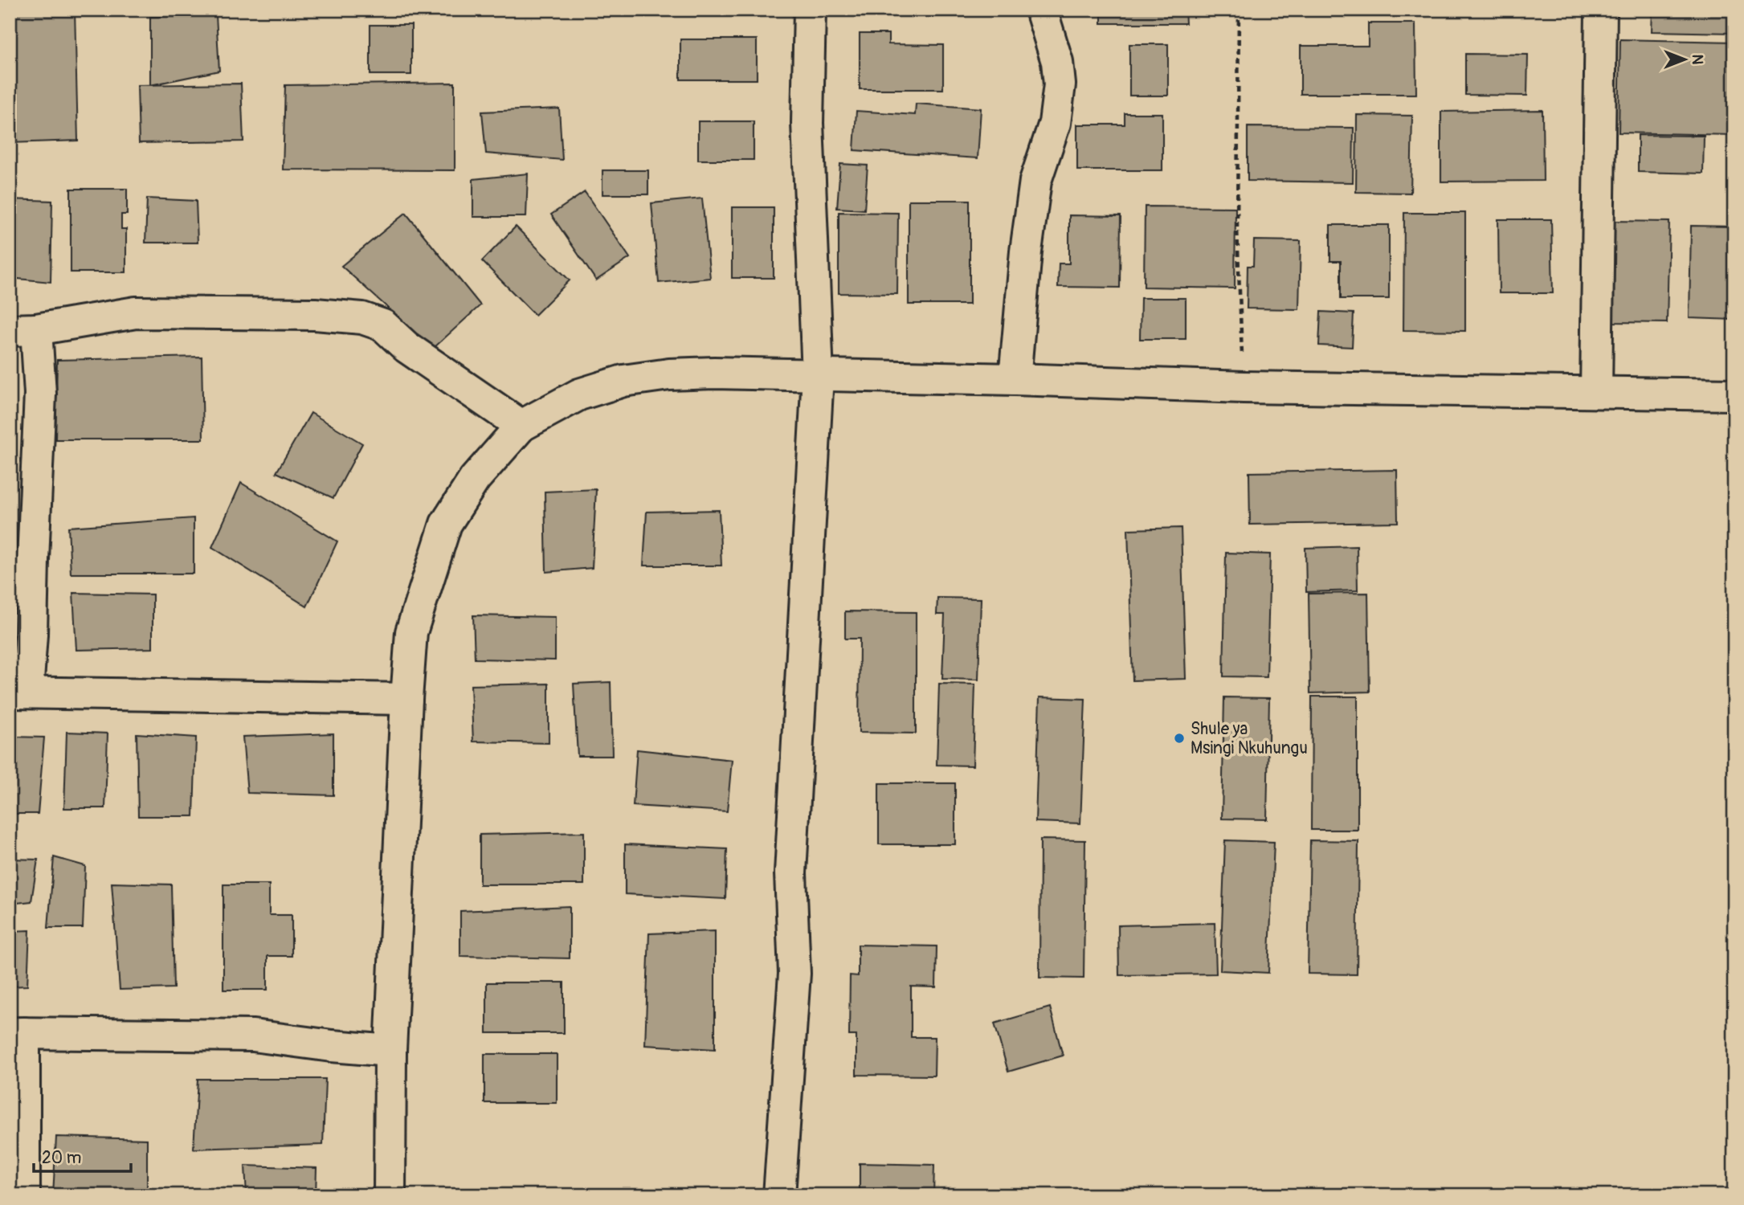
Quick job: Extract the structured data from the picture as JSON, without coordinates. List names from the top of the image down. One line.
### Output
{"places":["Shule ya Msingi Nkuhungu"],"scale_bar":"20 m","north":"right"}
